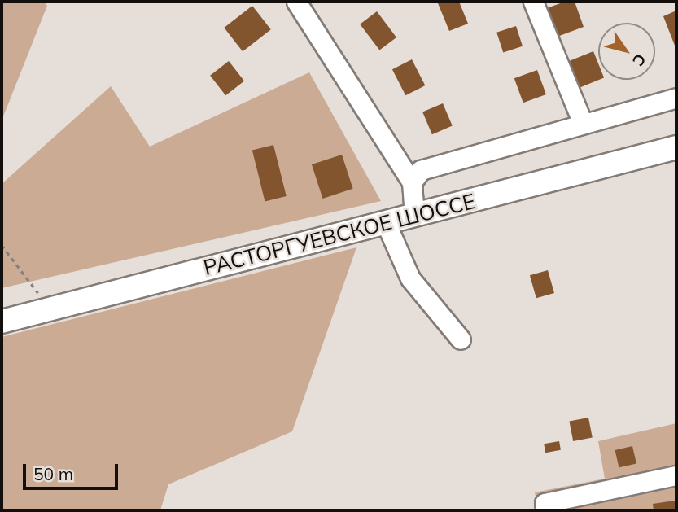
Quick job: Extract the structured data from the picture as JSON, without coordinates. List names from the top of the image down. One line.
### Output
{"streets":{"main road":["РАСТОРГУЕВСКОЕ ШОССЕ"]},"scale_bar":"50 m","north":"bottom right"}
